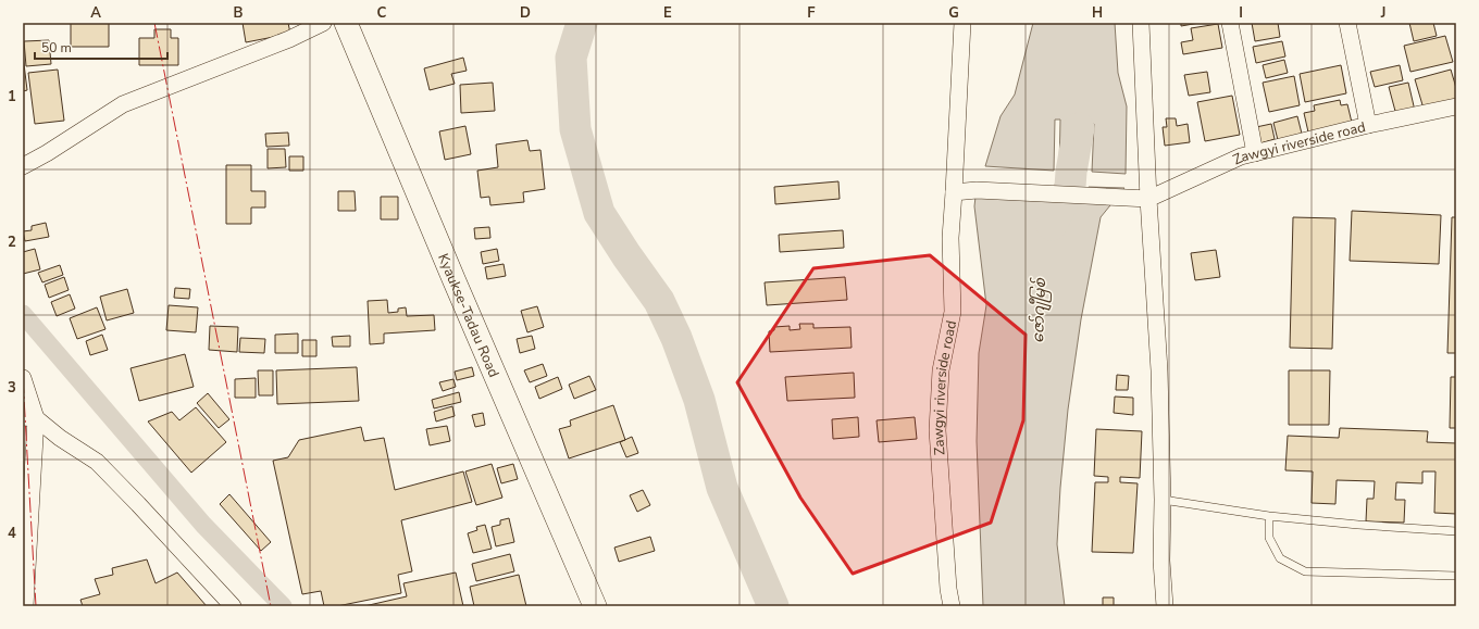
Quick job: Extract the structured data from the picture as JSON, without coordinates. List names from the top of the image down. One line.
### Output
{"streets":{"main road":["Kyaukse-Tadau Road"],"street":["Zawgyi riverside road"]},"water":["ဇော်ဂျီမြစ်"],"scale_bar":"50 m","grid":{"columns":["A","B","C","D","E","F","G","H","I","J"],"rows":["1","2","3","4"]}}
